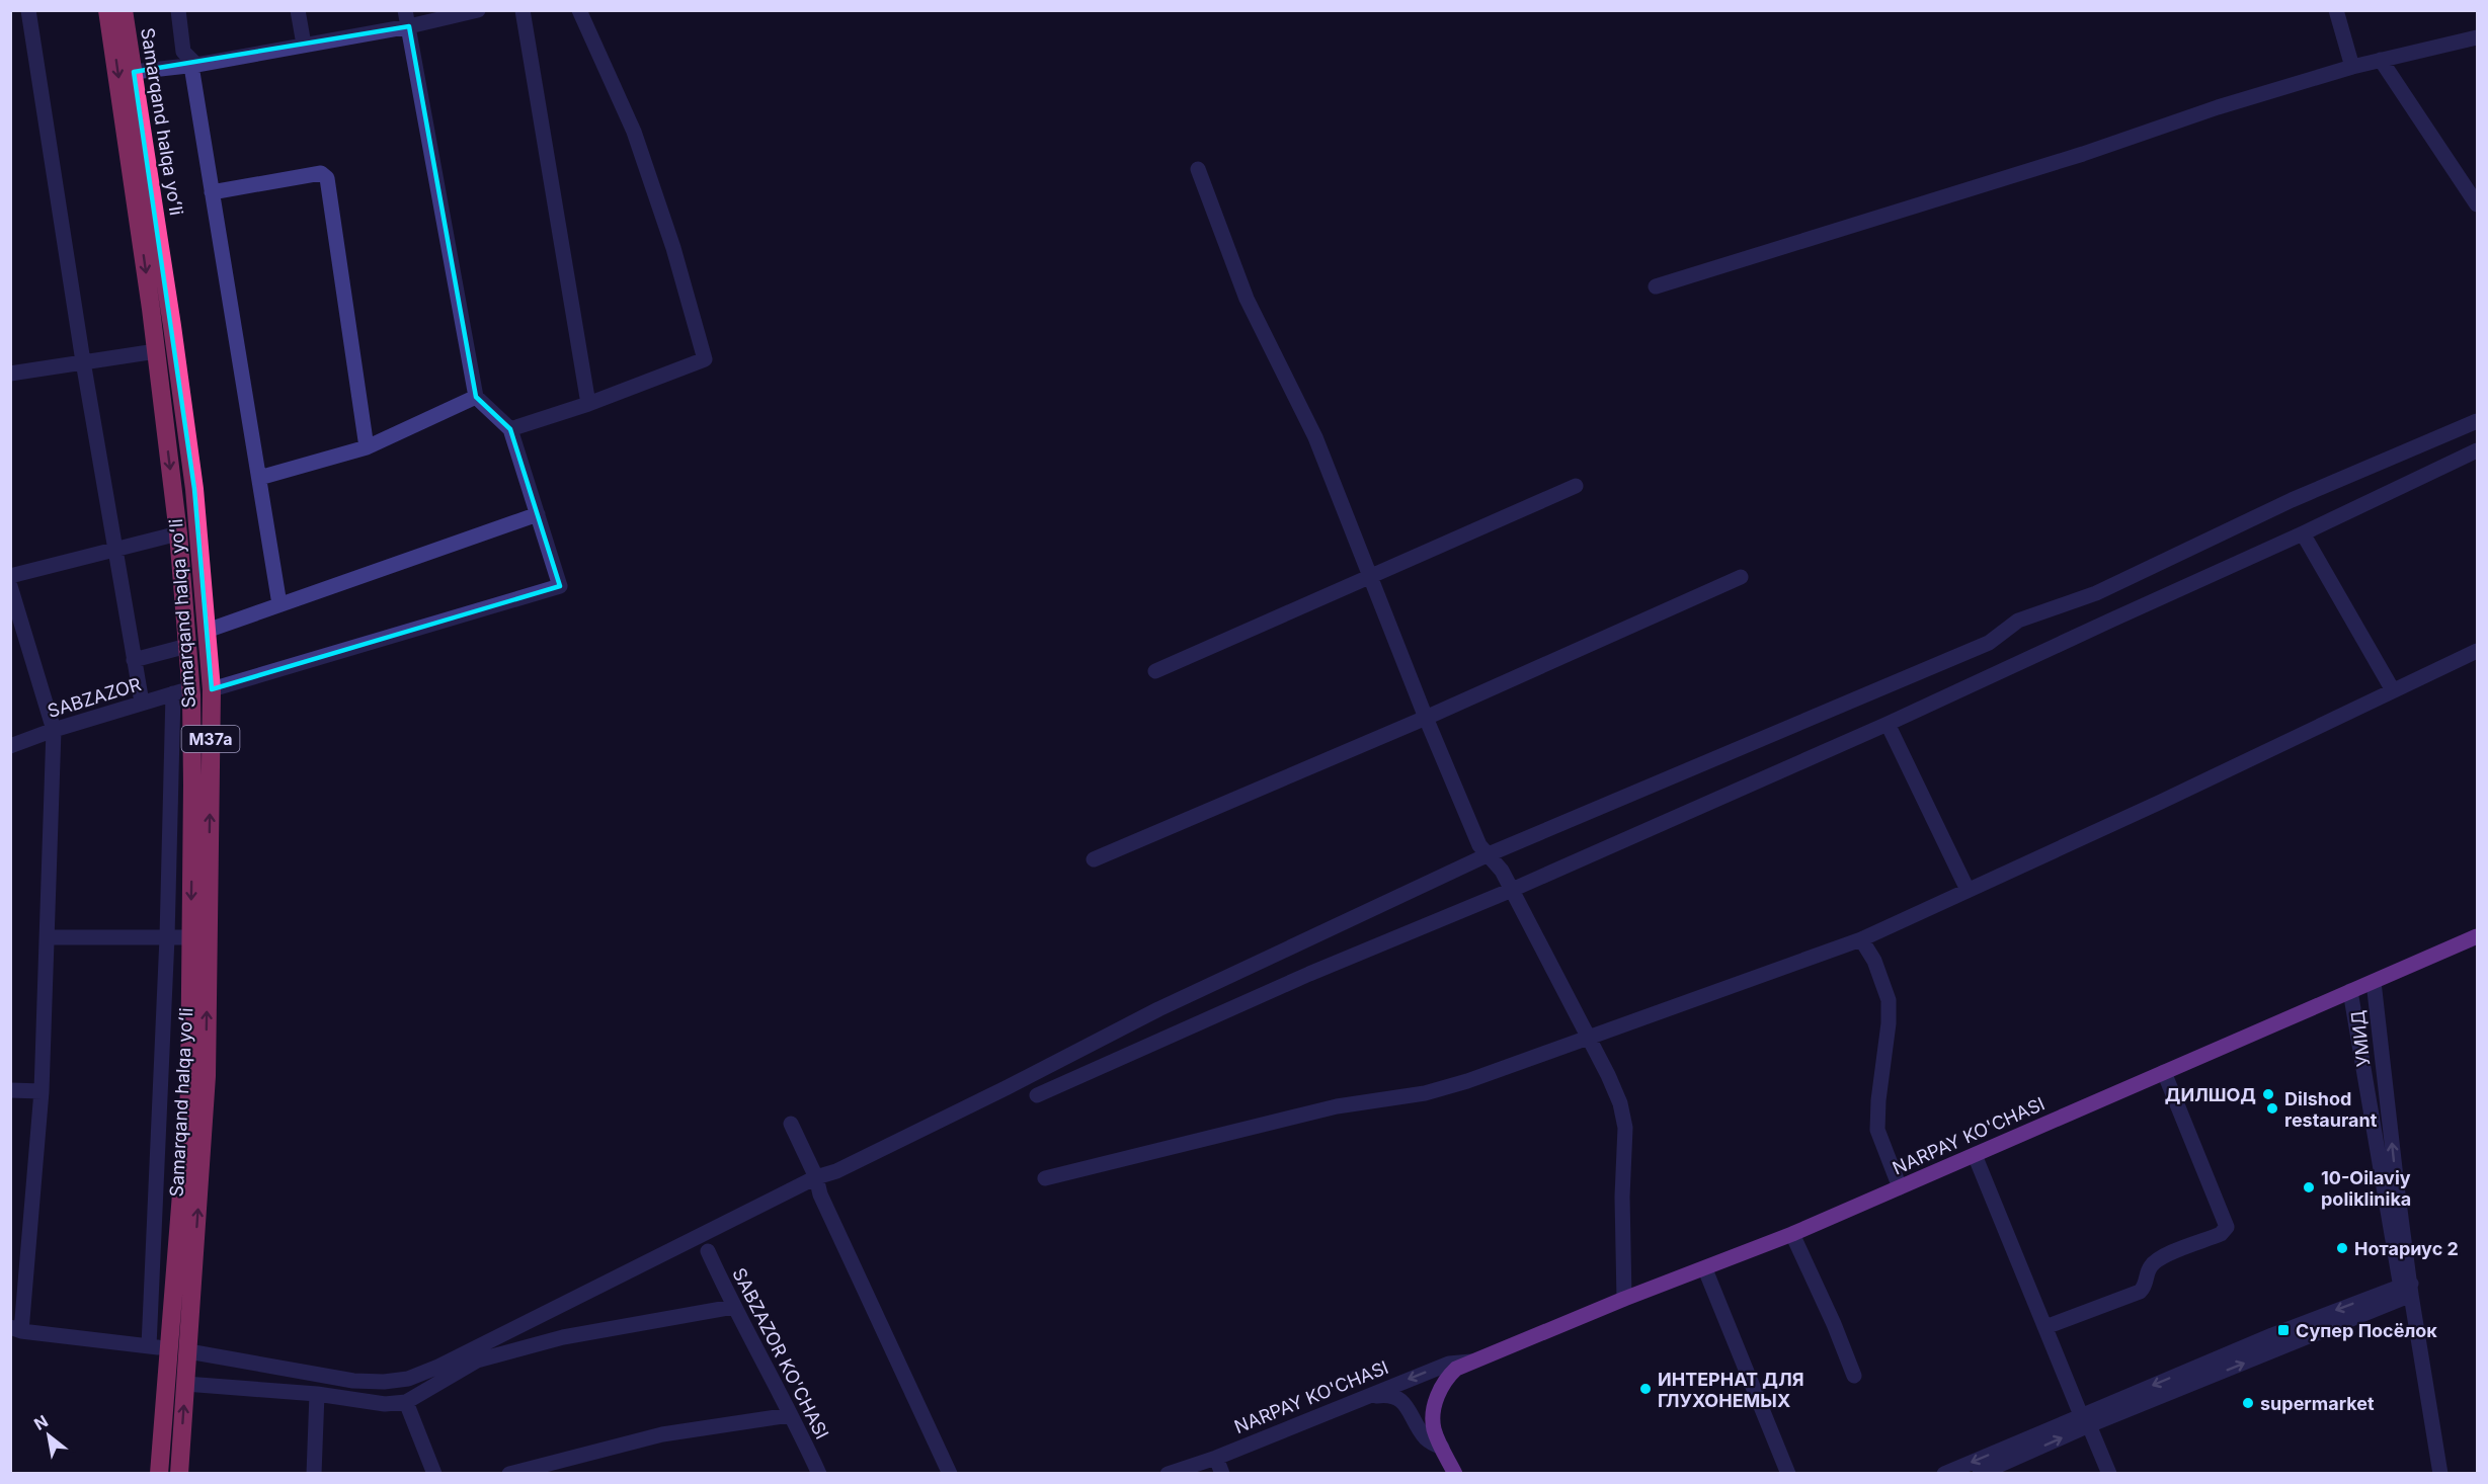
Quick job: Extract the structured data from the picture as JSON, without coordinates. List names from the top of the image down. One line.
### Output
{"streets":{"highway":["Samarqand halqa yoʻli","M37a"],"main road":["NARPAY KO'CHASI"],"street":["SABZAZOR","УМИД","SABZAZOR KO'CHASI"]},"crossings":[["Samarqand halqa yoʻli","SABZAZOR"],["УМИД","NARPAY KO'CHASI"]],"places":{"other":["ДИЛШОД","Dilshod restaurant","10-Oilaviy poliklinika","Нотариус 2","ИНТЕРНАТ ДЛЯ ГЛУХОНЕМЫХ","supermarket"],"transit":["Супер Посёлок"]},"north":"top left"}
